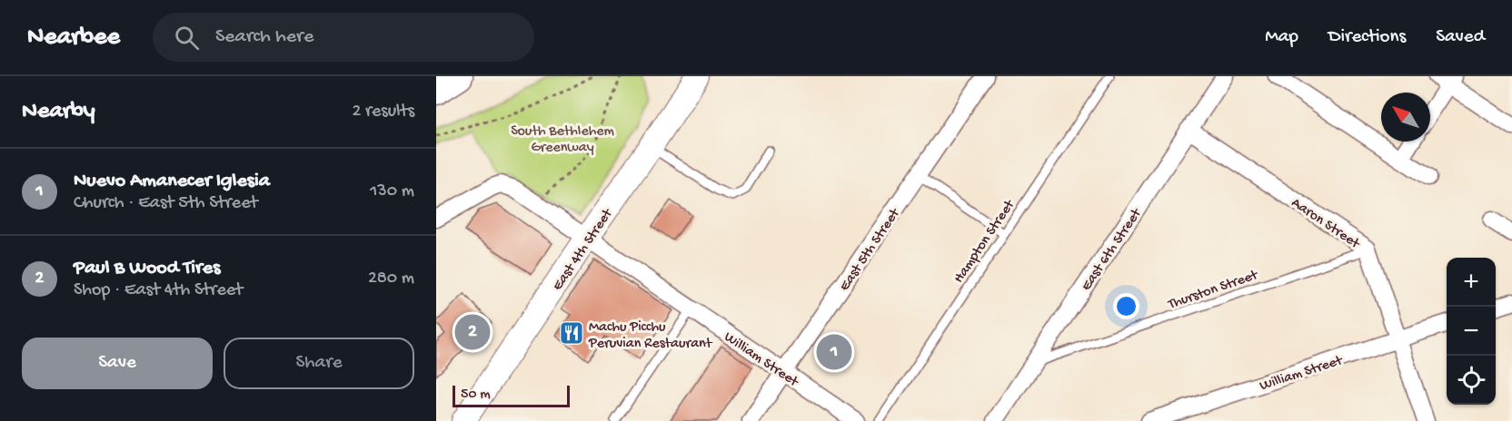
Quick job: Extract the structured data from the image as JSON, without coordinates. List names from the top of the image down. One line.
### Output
{"streets":{"main road":["East 4th Street"],"street":["Aaron Street","East 5th Street","East 6th Street","William Street"],"lane":["Hampton Street","Thurston Street"]},"crossings":[["Aaron Street","East 6th Street"],["Aaron Street","Thurston Street"],["Aaron Street","William Street"],["East 4th Street","William Street"],["East 5th Street","William Street"],["East 6th Street","Thurston Street"]],"parks":["South Bethlehem Greenway"],"places":{"restaurant":["Machu Picchu Peruvian Restaurant"]},"scale_bar":"50 m","north":"top left","page":{"header":"Nearbee","search":"Search here","nav":["Map","Directions","Saved"],"heading":["Nearby","2 results"],"list":[{"mark":"1","name":"Nuevo Amanecer Iglesia","note":"Church · East 5th Street","value":"130 m"},{"mark":"2","name":"Paul B Wood Tires","note":"Shop · East 4th Street","value":"280 m"}],"map_buttons":["+","−"],"pins":["2","1"],"buttons":["Save","Share"],"scale":"50 m"}}
